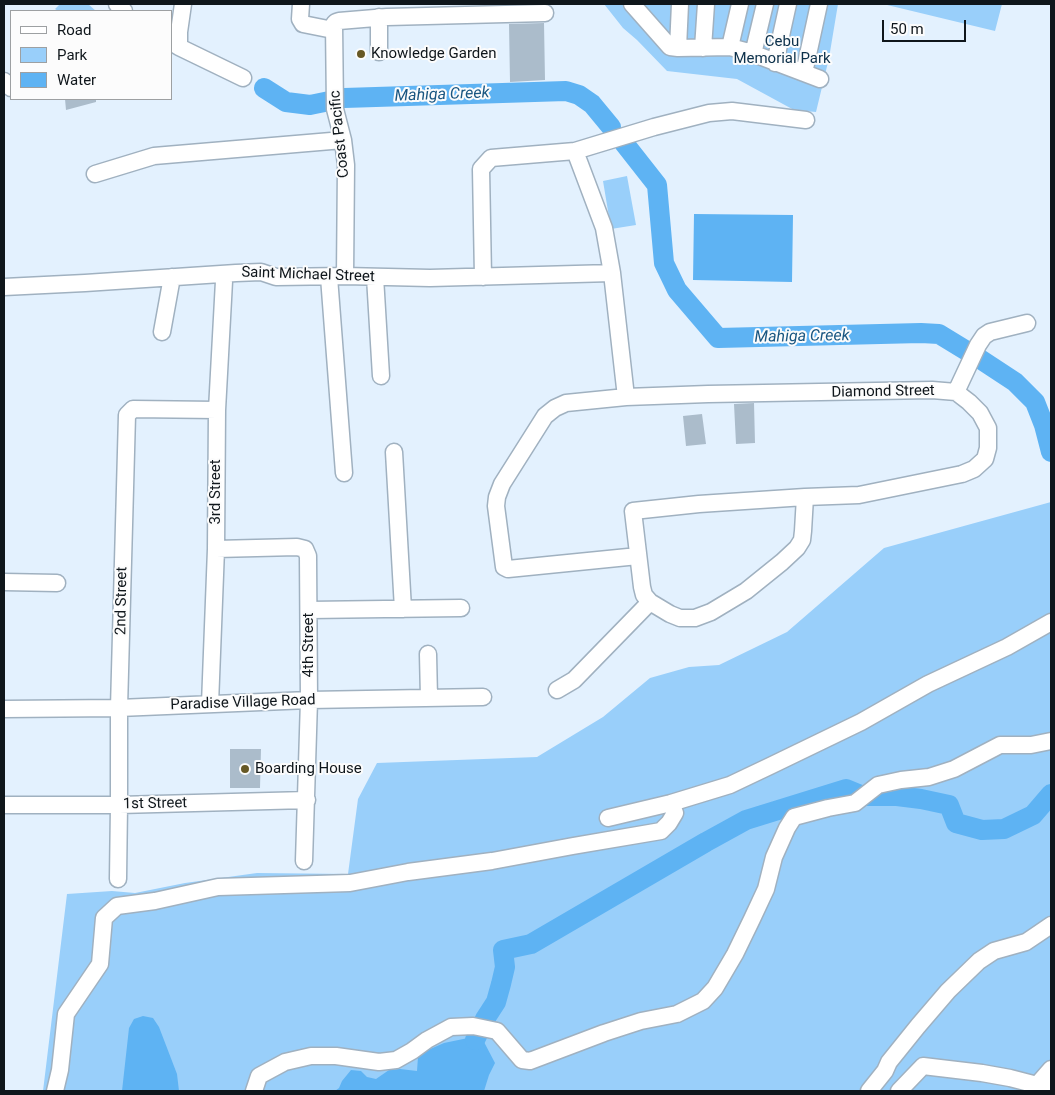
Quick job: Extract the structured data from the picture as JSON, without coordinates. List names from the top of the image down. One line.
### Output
{"streets":{"street":["Coast Pacific","Saint Michael Street","Diamond Street","3rd Street","2nd Street","4th Street","Paradise Village Road","1st Street"]},"crossings":[["Coast Pacific","Saint Michael Street"],["3rd Street","2nd Street"],["3rd Street","4th Street"],["3rd Street","Paradise Village Road"],["2nd Street","Paradise Village Road"],["2nd Street","1st Street"],["4th Street","Paradise Village Road"],["4th Street","1st Street"]],"water":["Mahiga Creek"],"parks":["Cebu Memorial Park"],"places":["Knowledge Garden","Boarding House"],"legend":["Road","Park","Water"],"scale_bar":"50 m"}
